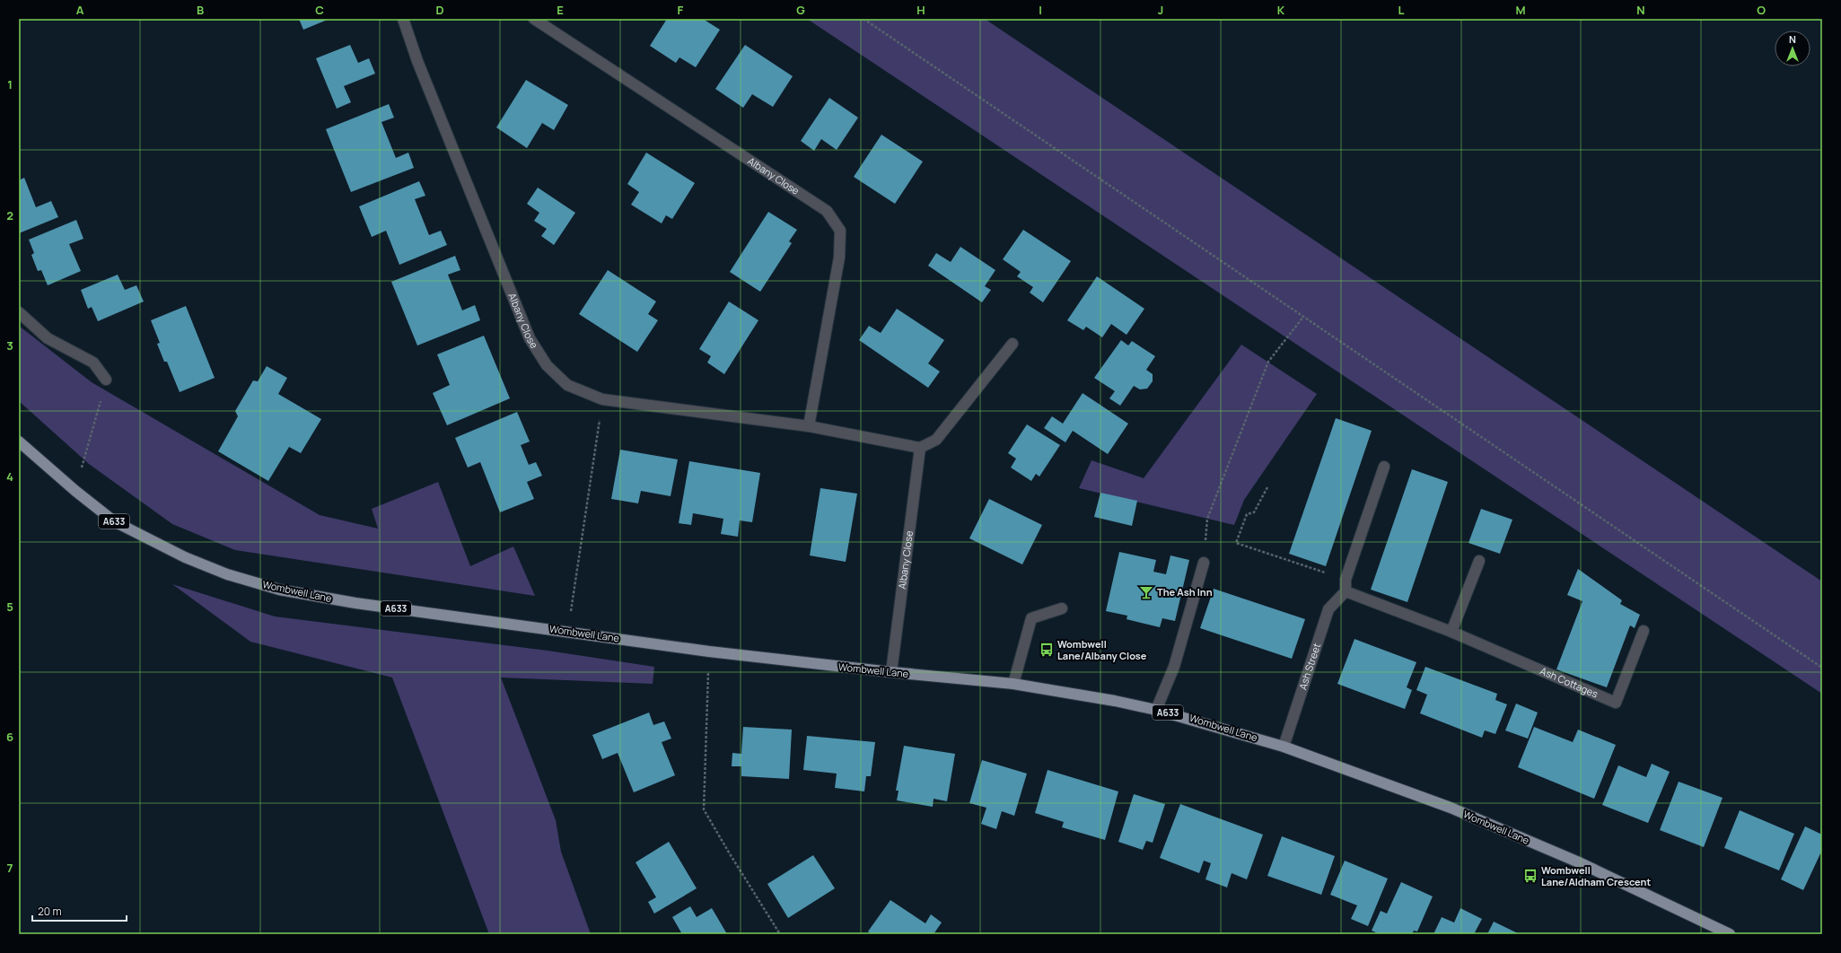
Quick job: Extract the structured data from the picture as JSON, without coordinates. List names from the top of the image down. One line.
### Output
{"streets":{"main road":["A633","Wombwell Lane"],"street":["Albany Close","Ash Street","Ash Cottages"]},"crossings":[["Albany Close","Wombwell Lane"],["Wombwell Lane","Ash Street"]],"places":{"bar":["The Ash Inn"],"bus stop":["Wombwell Lane/Albany Close","Wombwell Lane/Aldham Crescent"]},"scale_bar":"20 m","north":"top","grid":{"columns":["A","B","C","D","E","F","G","H","I","J","K","L","M","N","O"],"rows":["1","2","3","4","5","6","7"]}}
